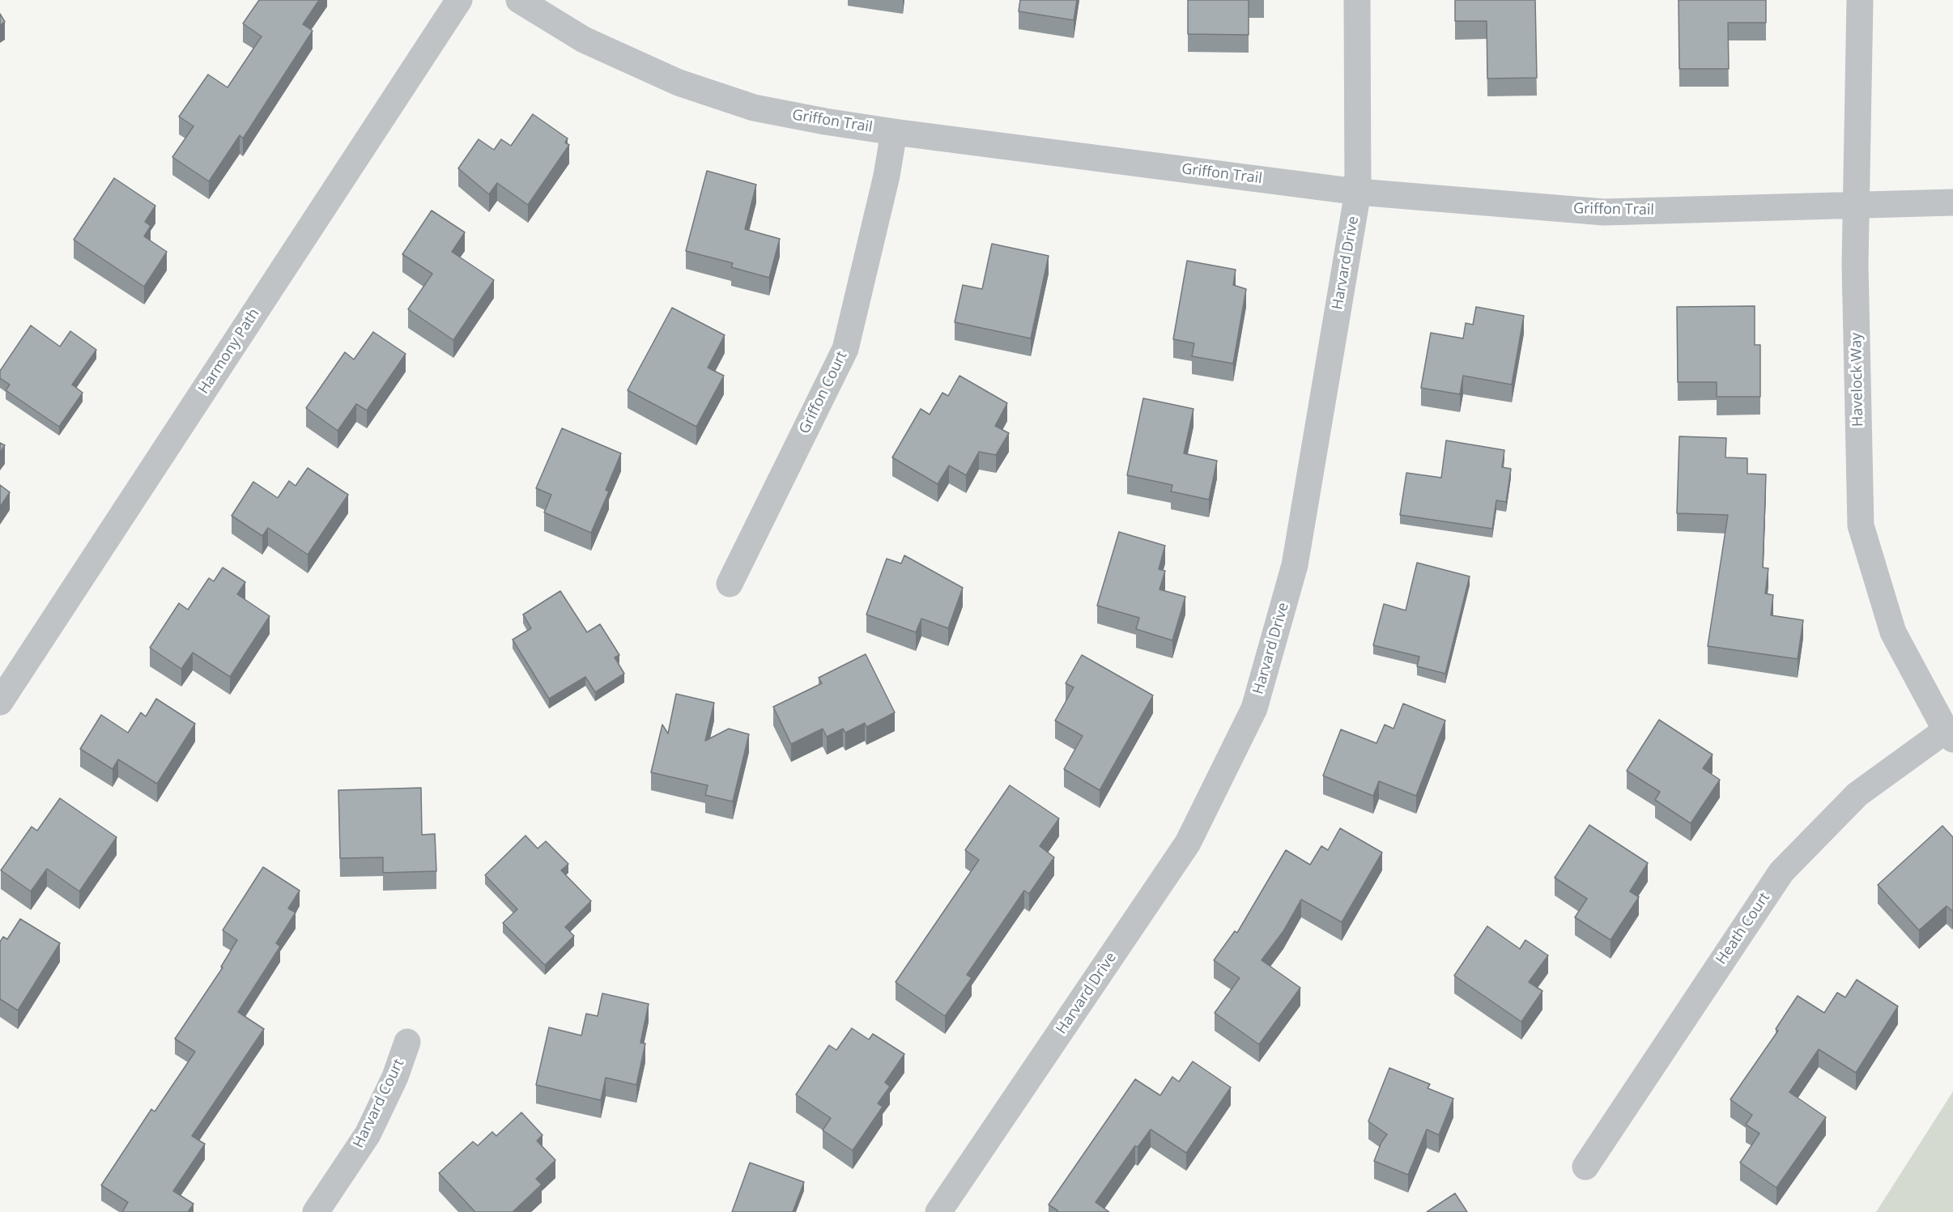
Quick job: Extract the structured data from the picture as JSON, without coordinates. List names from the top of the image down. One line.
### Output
{"streets":{"street":["Griffon Trail","Harvard Drive","Harmony Path","Havelock Way","Griffon Court","Heath Court","Harvard Court"]},"crossings":[["Griffon Trail","Harvard Drive"],["Griffon Trail","Havelock Way"],["Griffon Trail","Griffon Court"],["Havelock Way","Heath Court"]]}
